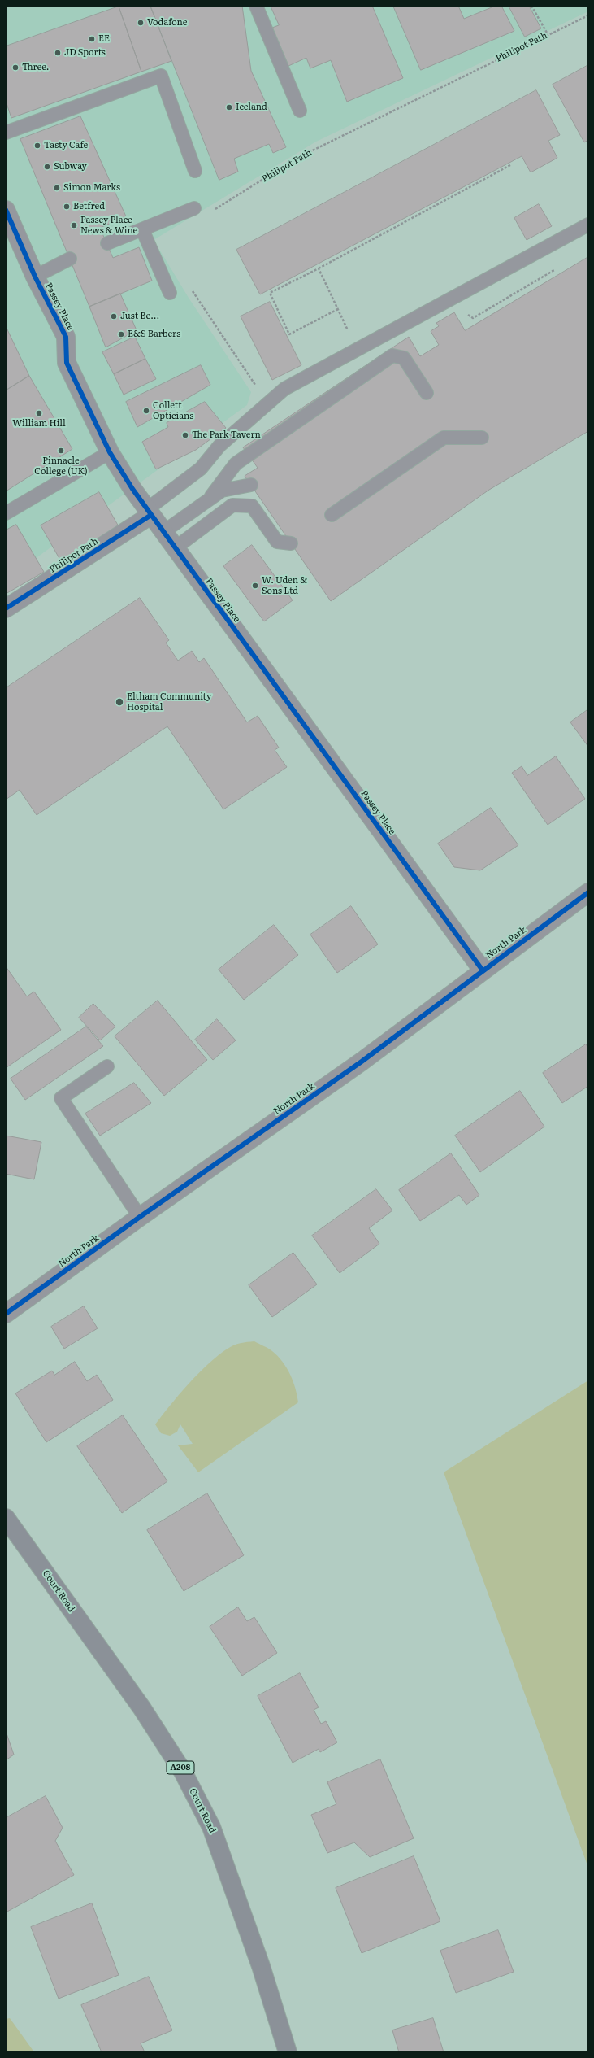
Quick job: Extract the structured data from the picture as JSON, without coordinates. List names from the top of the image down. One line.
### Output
{"streets":{"main road":["Court Road","A208"],"street":["Philipot Path","Passey Place","North Park"]},"crossings":[["Philipot Path","Passey Place"],["Passey Place","North Park"]],"places":["Vodafone","EE","JD Sports","Three.","Iceland","Tasty Cafe","Subway","Simon Marks","Betfred","Passey Place News & Wine","Just Be...","E&S Barbers","Collett Opticians","William Hill","The Park Tavern","Pinnacle College (UK)","W. Uden & Sons Ltd","Eltham Community Hospital"]}
